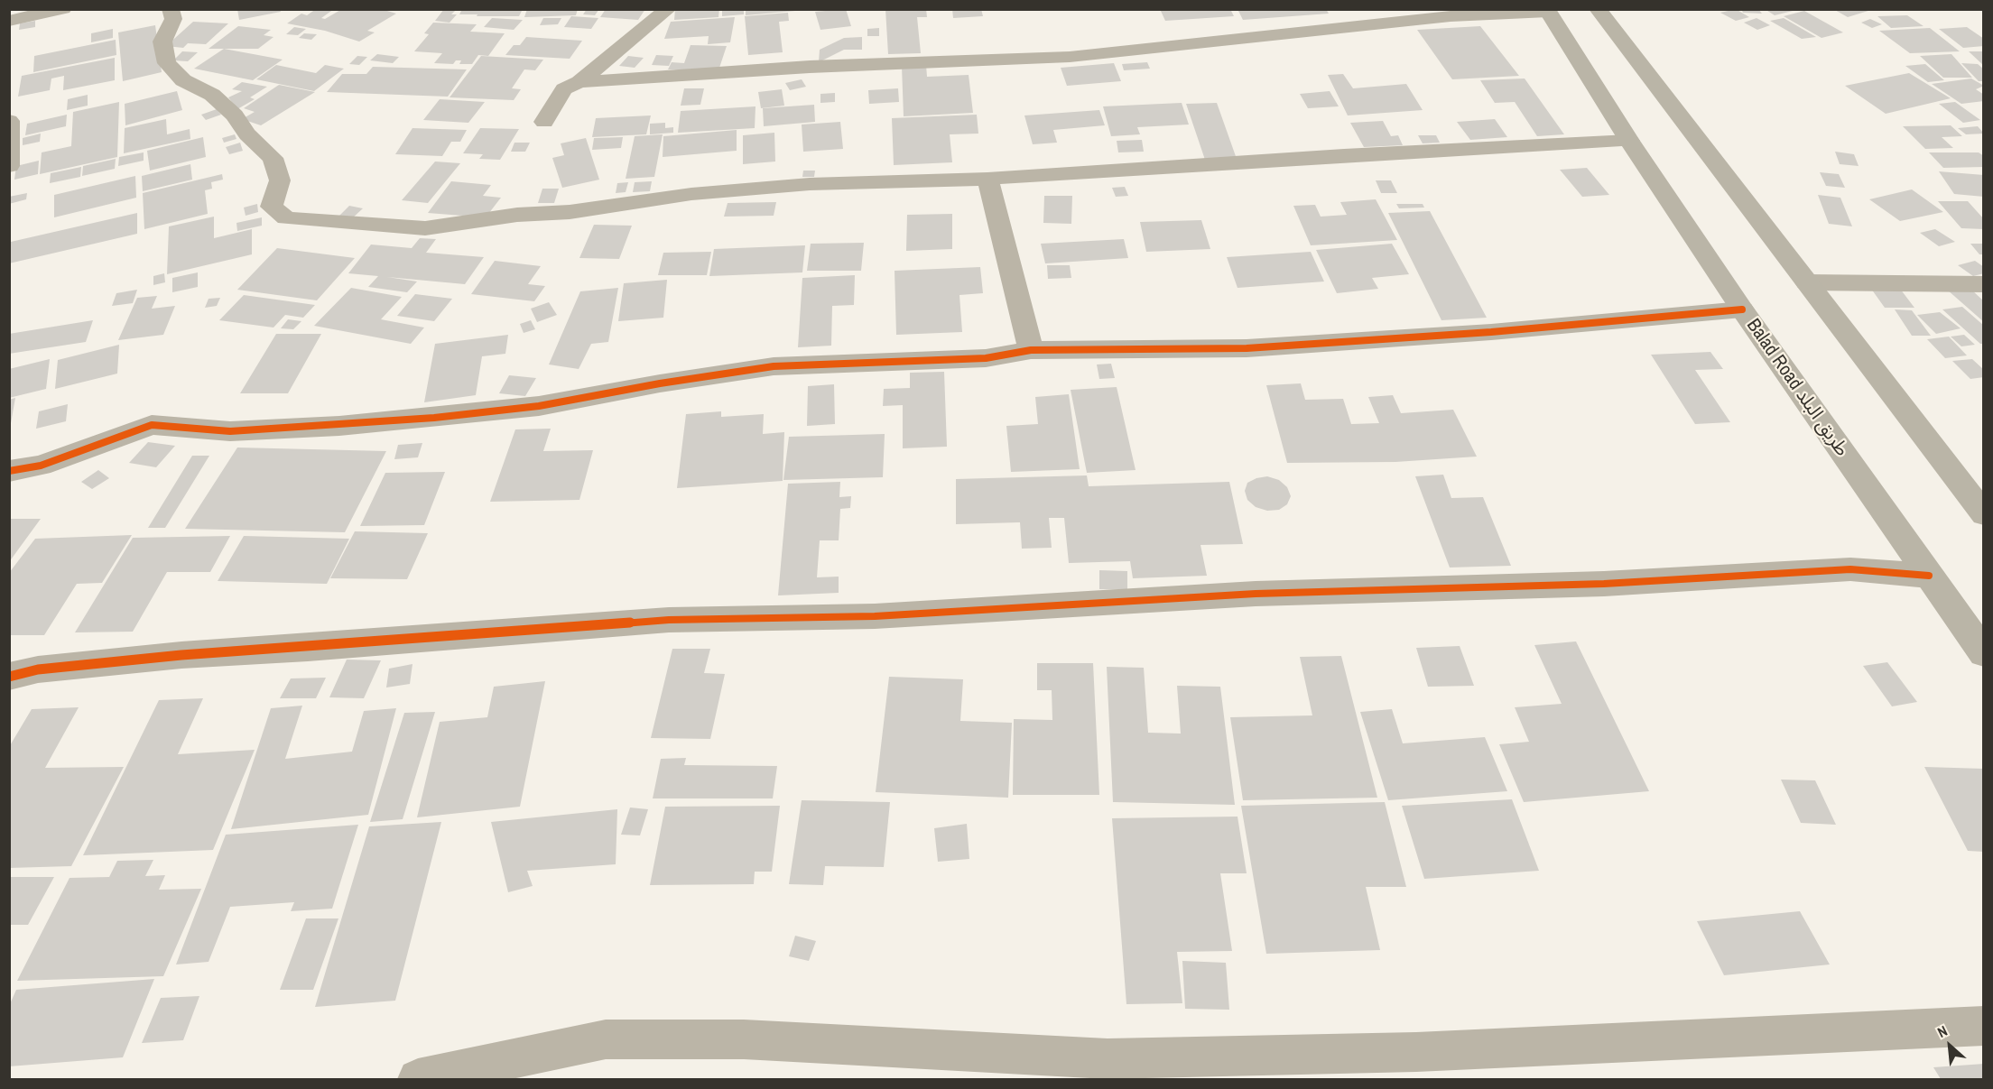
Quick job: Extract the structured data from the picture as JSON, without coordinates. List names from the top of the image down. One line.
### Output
{"streets":{"highway":["Balad Road طريق البلد"]},"north":"top left"}
